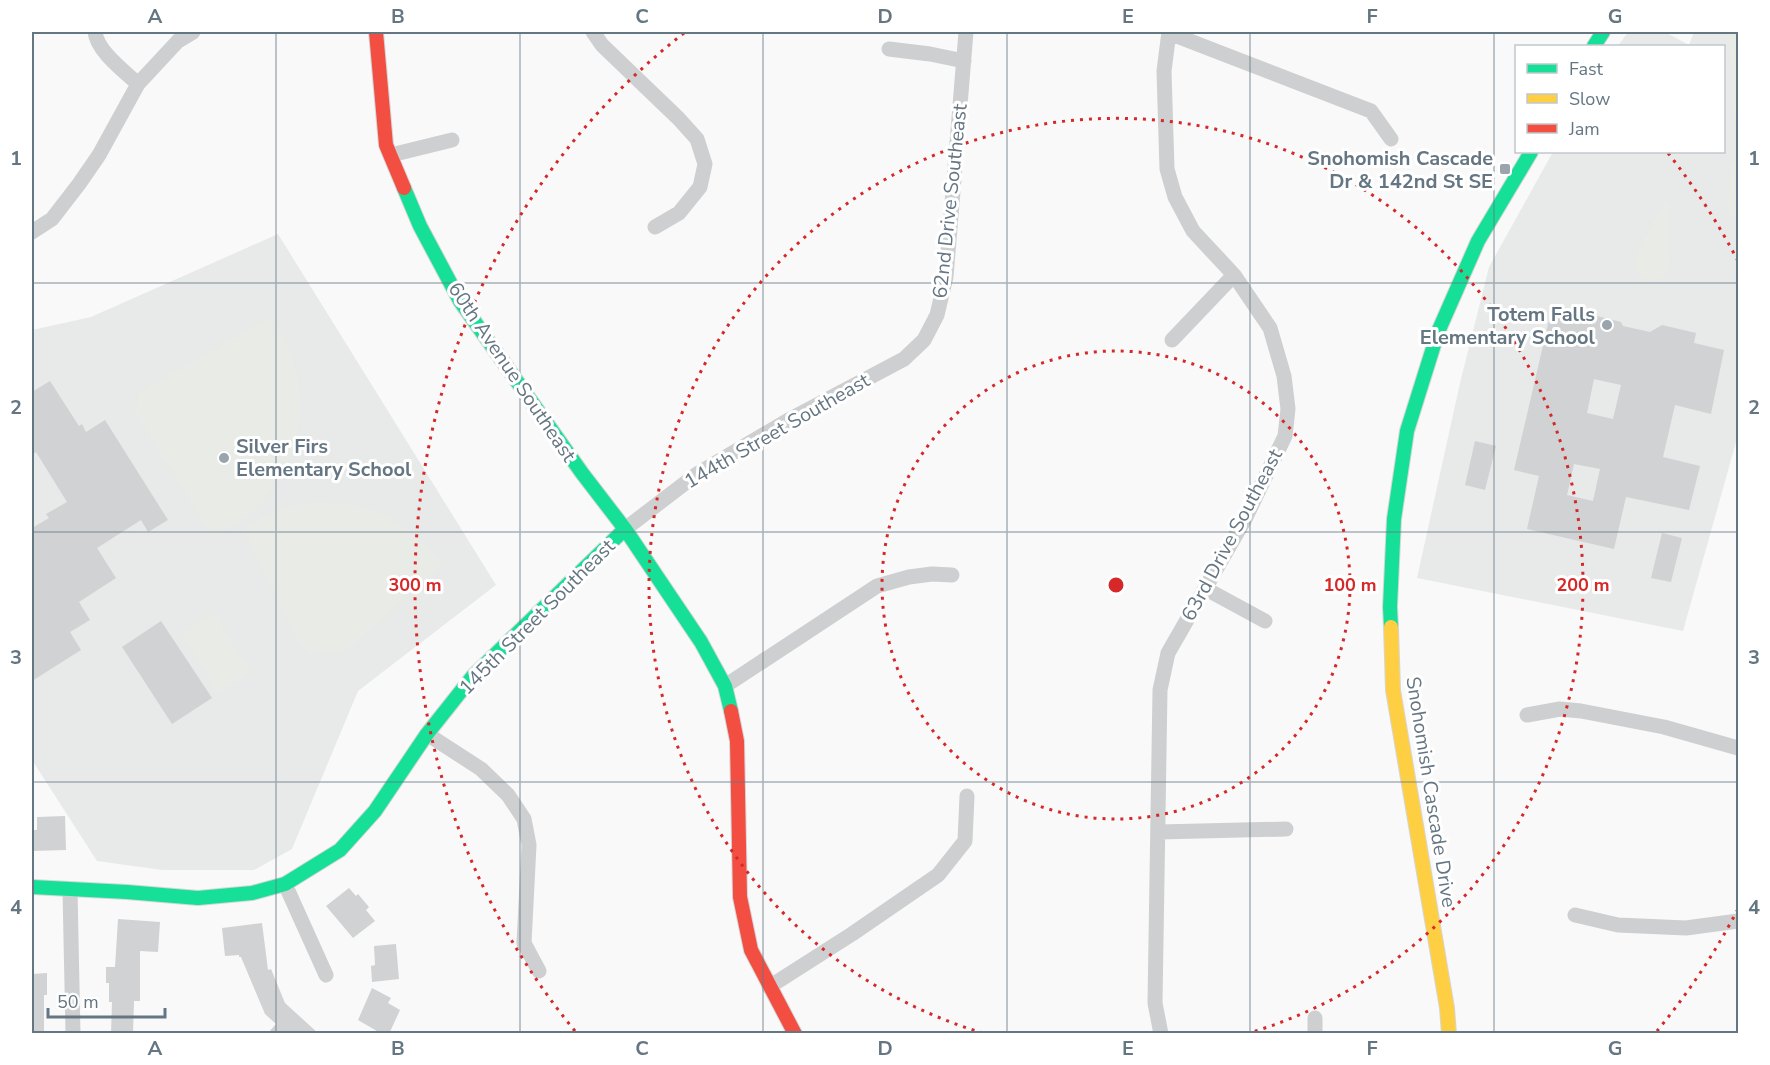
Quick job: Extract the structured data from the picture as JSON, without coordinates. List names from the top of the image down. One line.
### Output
{"streets":{"street":["62nd Drive Southeast","60th Avenue Southeast","144th Street Southeast","63rd Drive Southeast","145th Street Southeast","Snohomish Cascade Drive"]},"crossings":[["62nd Drive Southeast","144th Street Southeast"],["60th Avenue Southeast","144th Street Southeast"],["60th Avenue Southeast","145th Street Southeast"],["144th Street Southeast","145th Street Southeast"]],"places":{"transit":["Snohomish Cascade Dr & 142nd St SE"],"other":["Totem Falls Elementary School","Silver Firs Elementary School"]},"legend":["Fast","Slow","Jam"],"scale_bar":"50 m","grid":{"columns":["A","B","C","D","E","F","G"],"rows":["1","2","3","4"]},"rings":["100 m","200 m","300 m"]}
